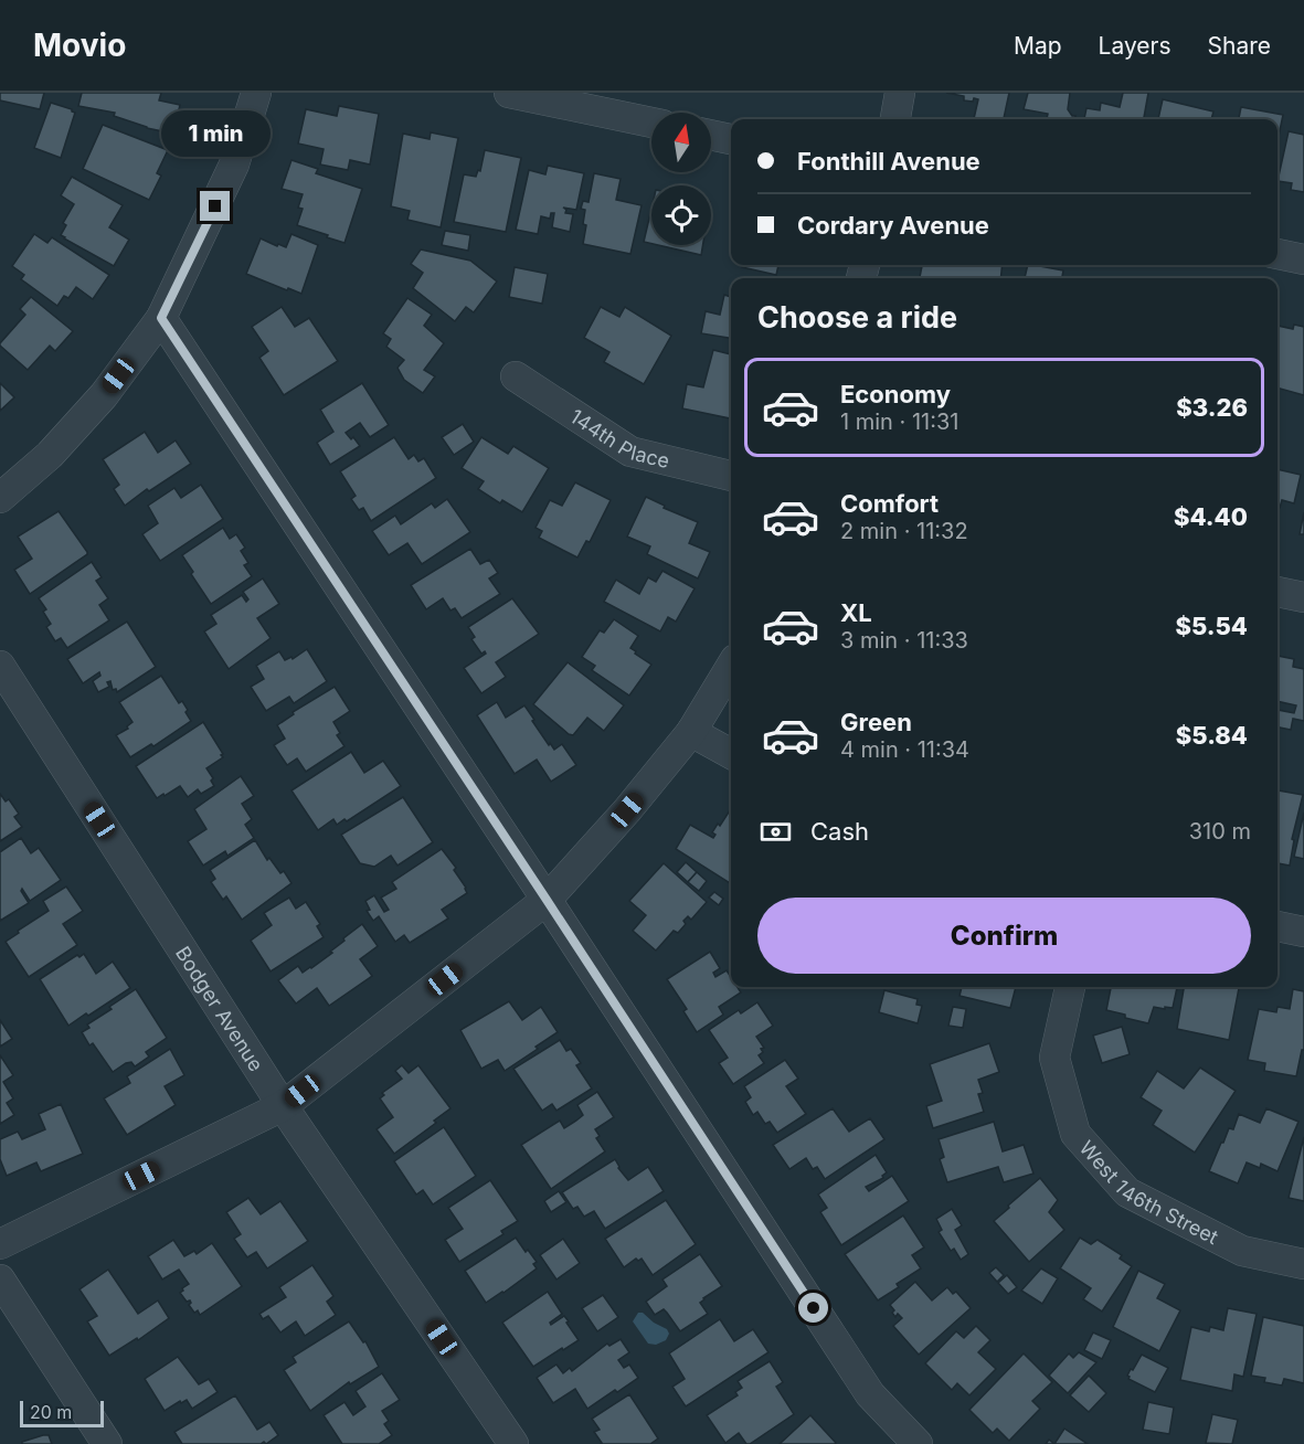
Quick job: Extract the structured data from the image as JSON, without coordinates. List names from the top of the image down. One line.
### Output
{"streets":{"street":["144th Place","Bodger Avenue","West 146th Street"]},"scale_bar":"20 m","north":"top","page":{"header":"Movio","nav":["Map","Layers","Share"],"bubble":"1 min","banner":["Fonthill Avenue","Cordary Avenue"],"heading":"Choose a ride","list":[{"name":"Economy","note":"1 min · 11:31","value":"$3.26"},{"name":"Comfort","note":"2 min · 11:32","value":"$4.40"},{"name":"XL","note":"3 min · 11:33","value":"$5.54"},{"name":"Green","note":"4 min · 11:34","value":"$5.84"}],"pay":["Cash","310 m"],"buttons":"Confirm","scale":"20 m"}}
